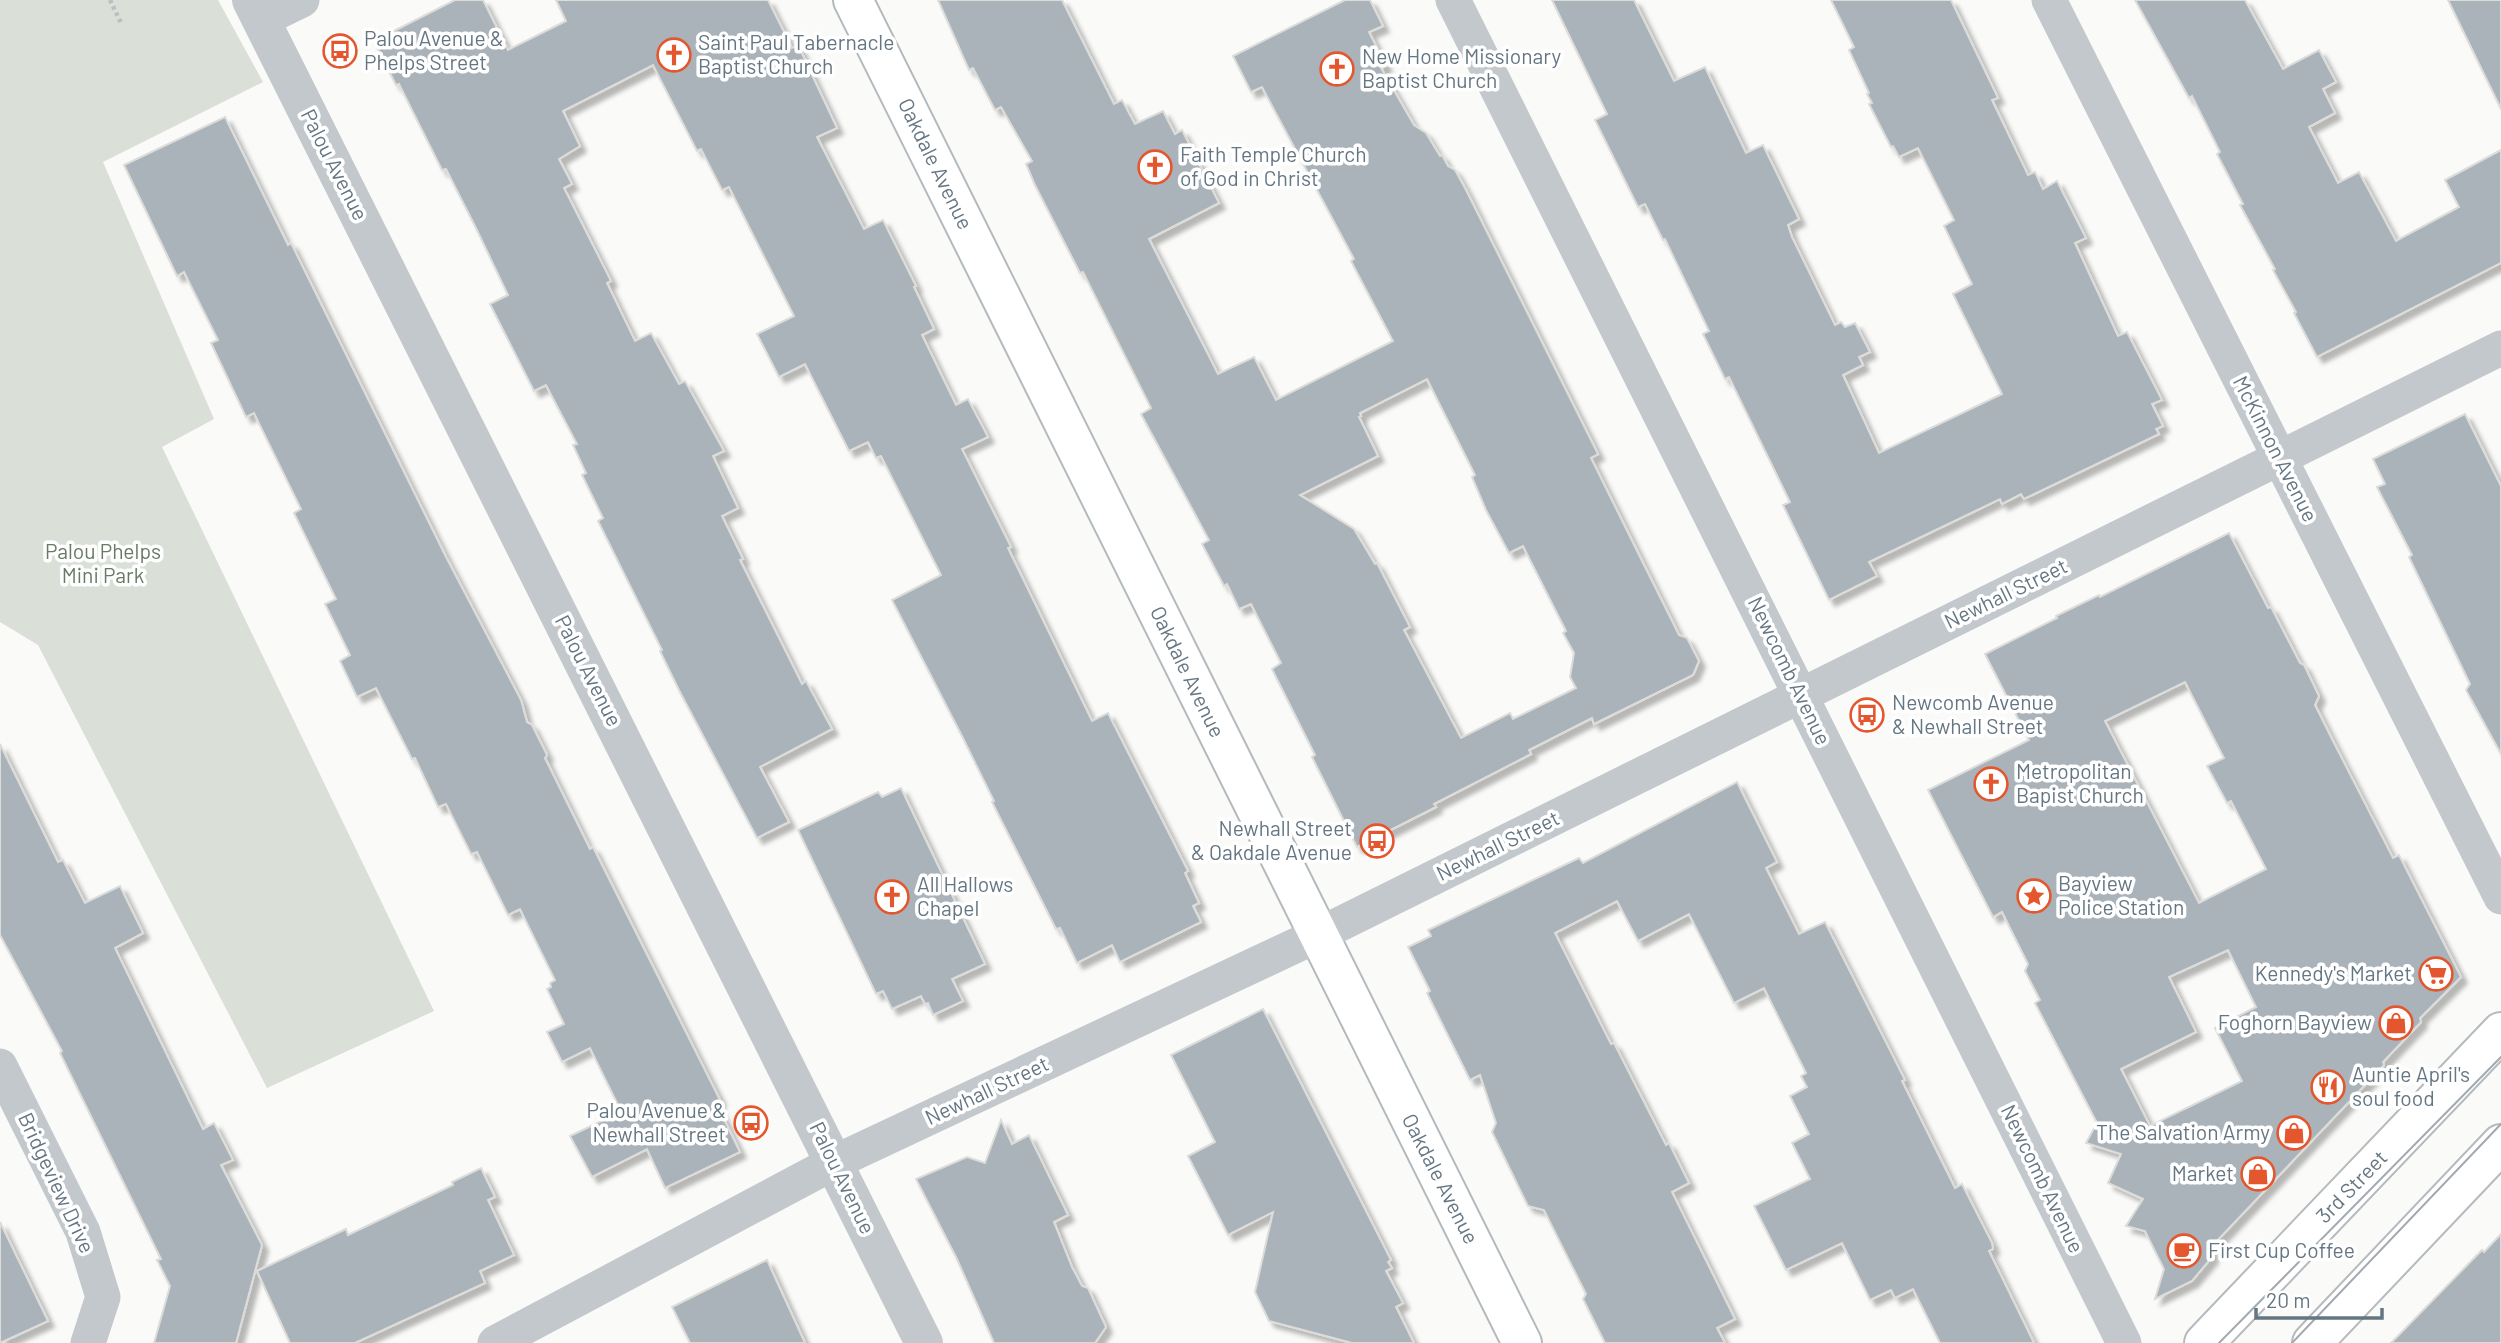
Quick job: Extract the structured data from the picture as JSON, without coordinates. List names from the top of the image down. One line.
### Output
{"streets":{"main road":["Oakdale Avenue","3rd Street"],"street":["Palou Avenue","McKinnon Avenue","Newhall Street","Newcomb Avenue","Bridgeview Drive"]},"crossings":[["Oakdale Avenue","Newhall Street"],["Palou Avenue","Newhall Street"],["McKinnon Avenue","Newhall Street"],["Newhall Street","Newcomb Avenue"]],"parks":["Palou Phelps Mini Park"],"places":{"bus stop":["Palou Avenue & Phelps Street","Newcomb Avenue & Newhall Street","Newhall Street & Oakdale Avenue","Palou Avenue & Newhall Street"],"church":["Saint Paul Tabernacle Baptist Church","New Home Missionary Baptist Church","Faith Temple Church of God in Christ","Metropolitan Bapist Church","All Hallows Chapel"],"place":["Bayview Police Station"],"supermarket":["Kennedy's Market"],"shop":["Foghorn Bayview","The Salvation Army","Market"],"restaurant":["Auntie April's soul food"],"cafe":["First Cup Coffee"]},"scale_bar":"20 m"}
